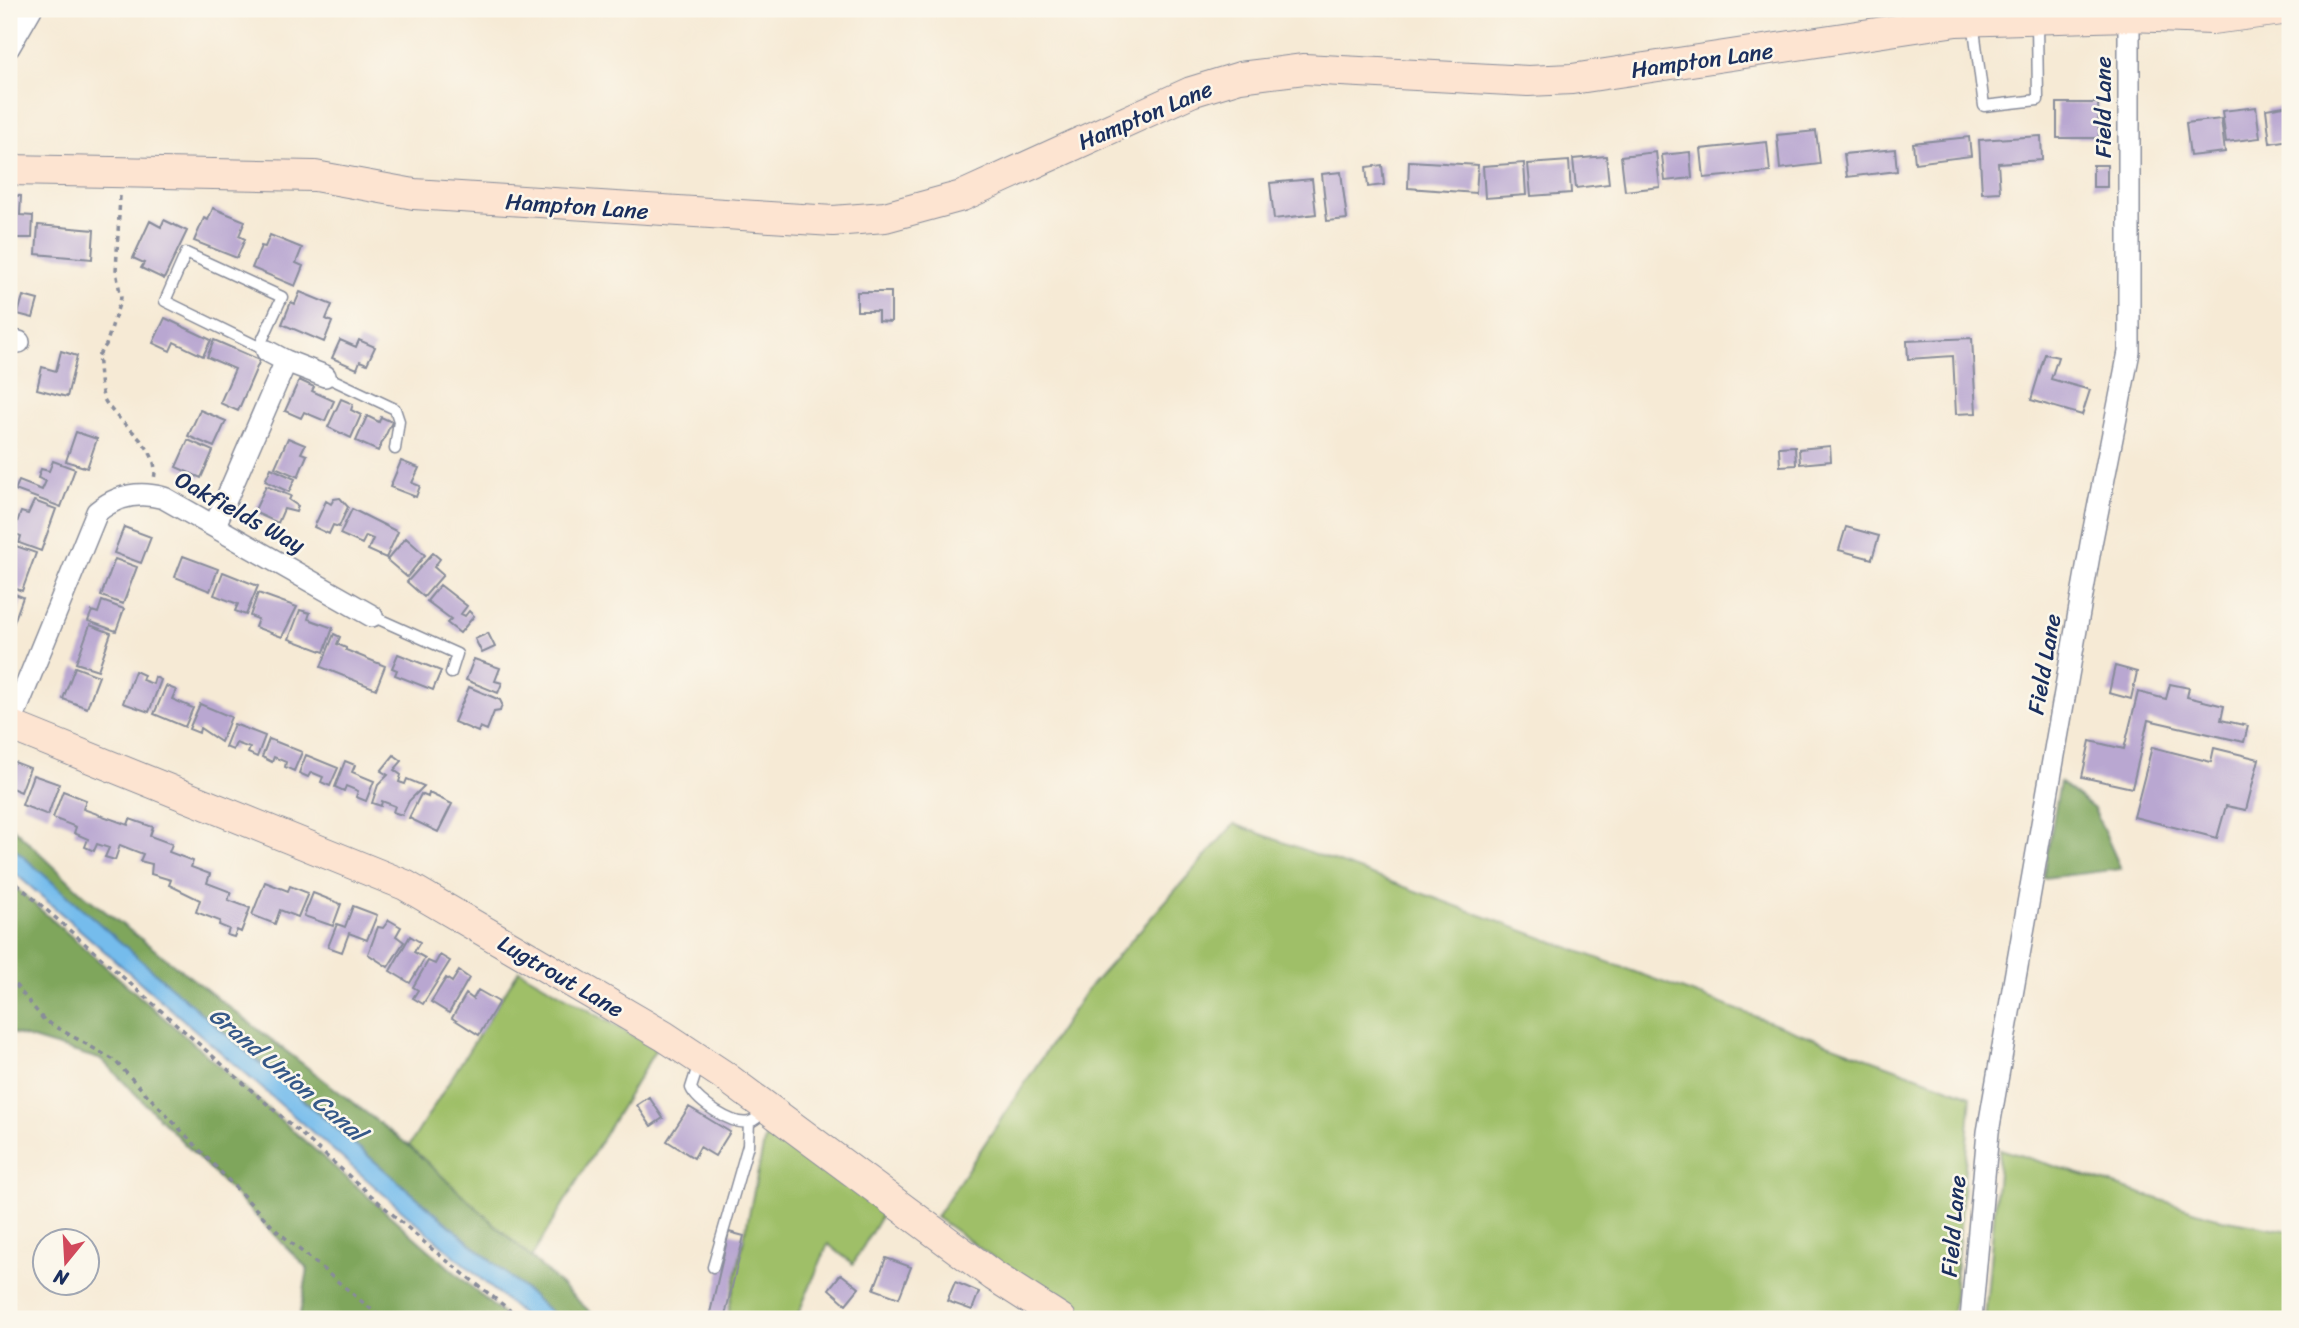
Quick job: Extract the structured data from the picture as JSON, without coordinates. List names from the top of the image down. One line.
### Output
{"streets":{"main road":["Hampton Lane","Lugtrout Lane"],"street":["Field Lane","Oakfields Way"]},"crossings":[["Hampton Lane","Field Lane"],["Oakfields Way","Lugtrout Lane"]],"water":["Grand Union Canal"],"north":"bottom"}
